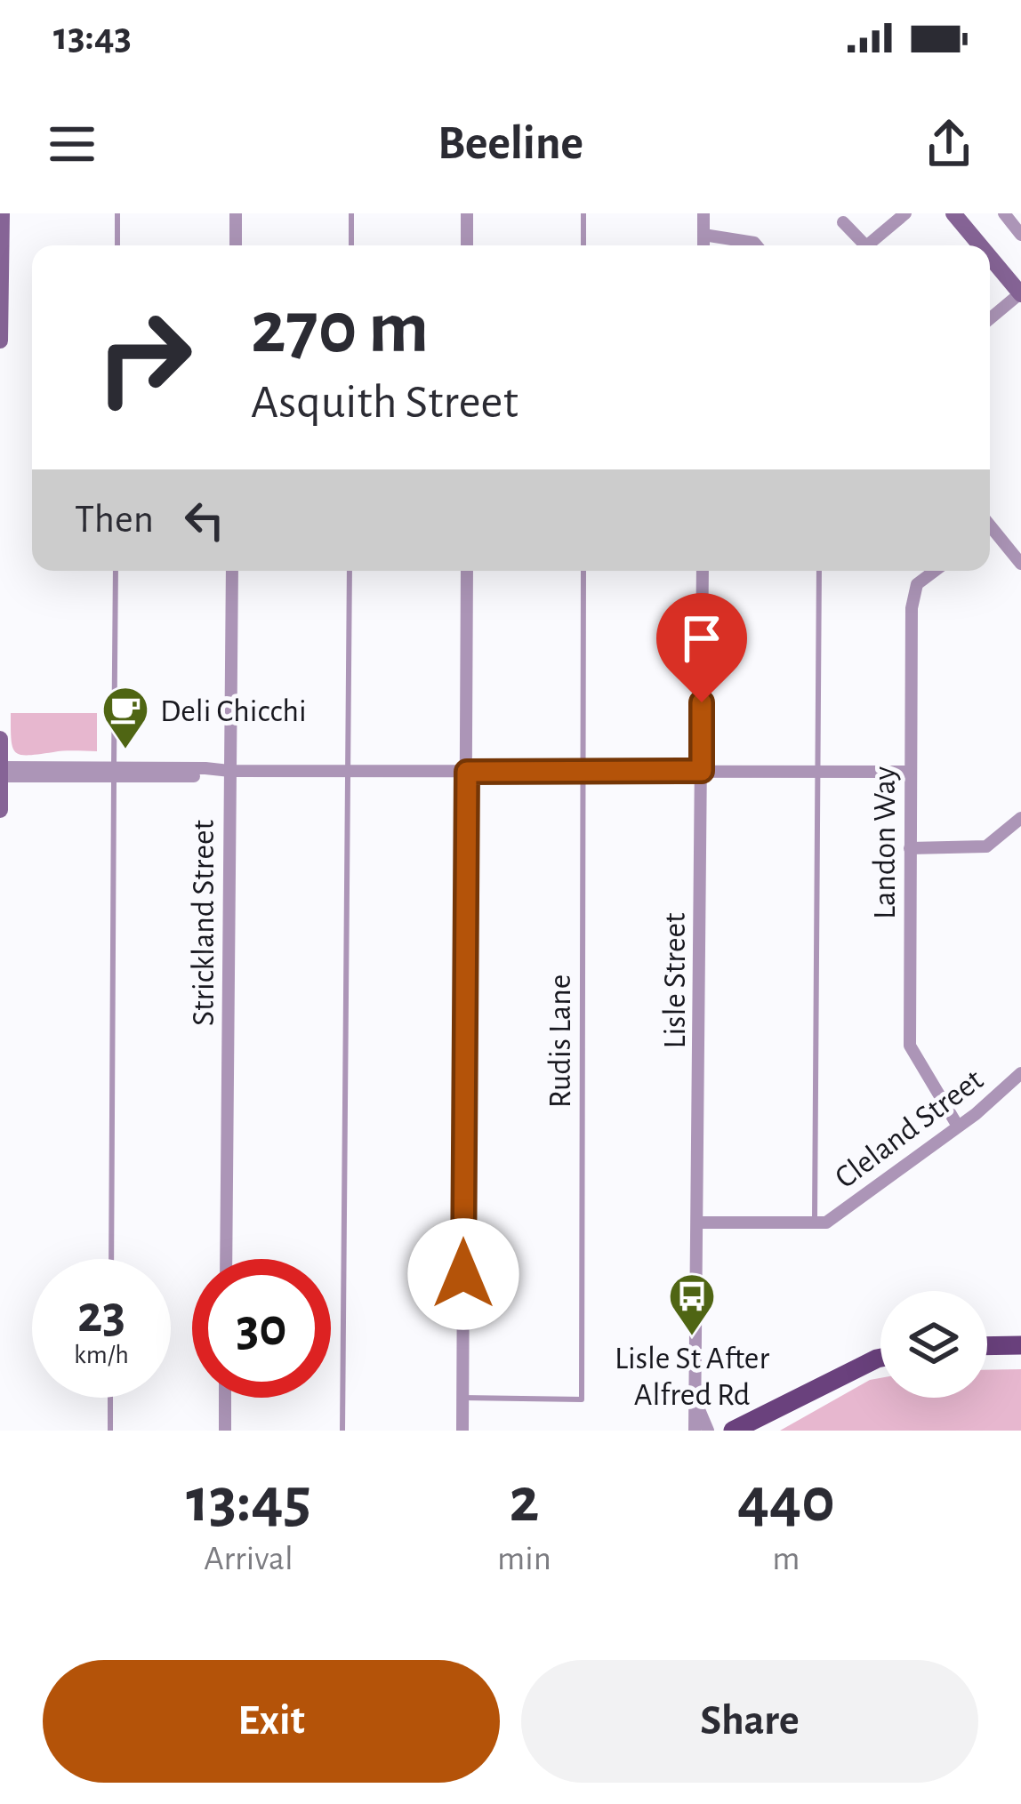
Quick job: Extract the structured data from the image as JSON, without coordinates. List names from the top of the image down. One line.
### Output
{"streets":{"street":["Landon Way","Strickland Street","Lisle Street","Cleland Street"],"lane":["Rudis Lane"]},"crossings":[["Landon Way","Cleland Street"],["Lisle Street","Cleland Street"]],"places":{"cafe":["Deli Chicchi"],"bus stop":["Lisle St After Alfred Rd"]},"page":{"status":"13:43","header":"Beeline","turn":["270 m","Asquith Street"],"then":"Then","speed":"23 km/h","limit":"30","eta":["13:45","Arrival","2","min","440","m"],"buttons":["Exit","Share"]}}
